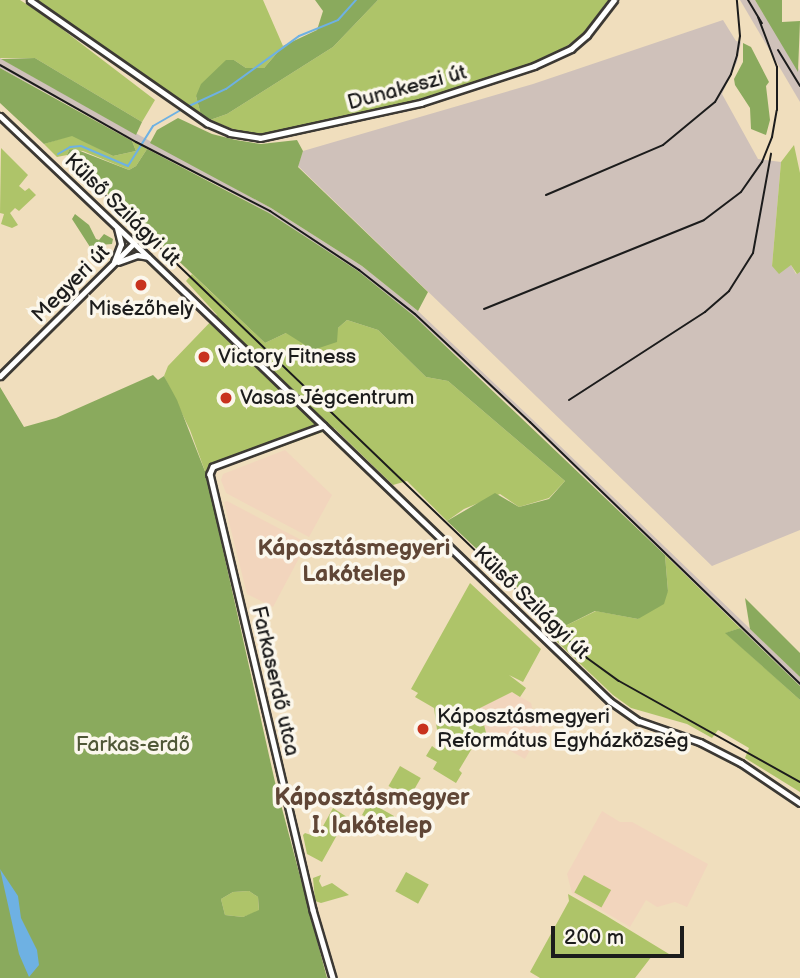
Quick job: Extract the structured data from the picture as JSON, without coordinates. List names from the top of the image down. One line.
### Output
{"streets":{"main road":["Külső Szilágyi út","Megyeri út"],"street":["Dunakeszi út","Farkaserdő utca"]},"crossings":[["Külső Szilágyi út","Megyeri út"],["Külső Szilágyi út","Farkaserdő utca"]],"districts":["Káposztásmegyeri Lakótelep","Káposztásmegyer I. lakótelep"],"parks":["Farkas-erdő"],"places":["Misézőhely","Victory Fitness","Vasas Jégcentrum","Káposztásmegyeri Református Egyházközség"],"scale_bar":"200 m"}
